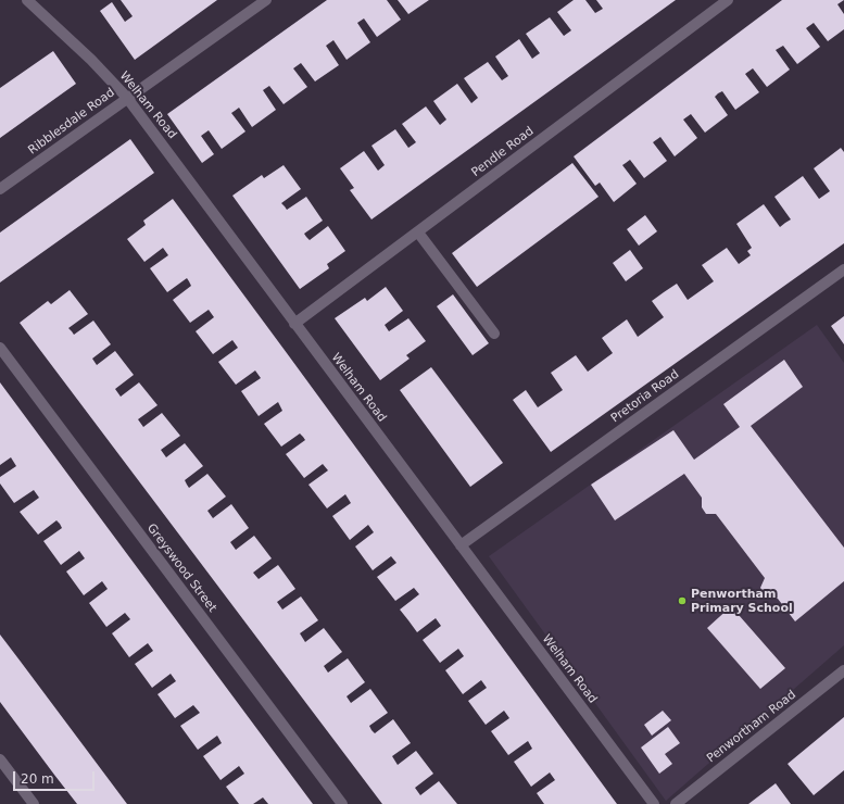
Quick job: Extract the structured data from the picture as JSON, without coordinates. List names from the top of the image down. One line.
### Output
{"streets":{"street":["Welham Road","Ribblesdale Road","Pendle Road","Pretoria Road","Greyswood Street","Penwortham Road"]},"crossings":[["Welham Road","Ribblesdale Road"],["Welham Road","Pendle Road"],["Welham Road","Pretoria Road"]],"places":["Penwortham Primary School"],"scale_bar":"20 m"}
